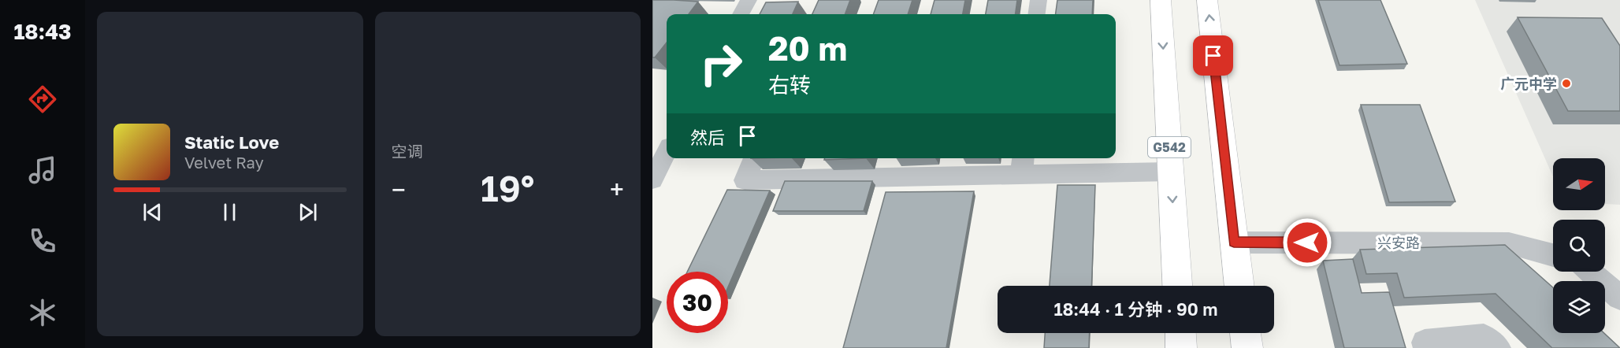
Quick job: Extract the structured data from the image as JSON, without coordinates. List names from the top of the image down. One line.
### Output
{"streets":{"highway":["G542"],"street":["兴安路"]},"places":["广元中学"],"north":"right","page":{"tabs":"18:43","tile":"空调","turn":["20 m","右转"],"then":"然后","song":["Static Love","Velvet Ray"],"heat":["−","19°","+"],"limit":"30","trip":"18:44 · 1 分钟 · 90 m"}}
